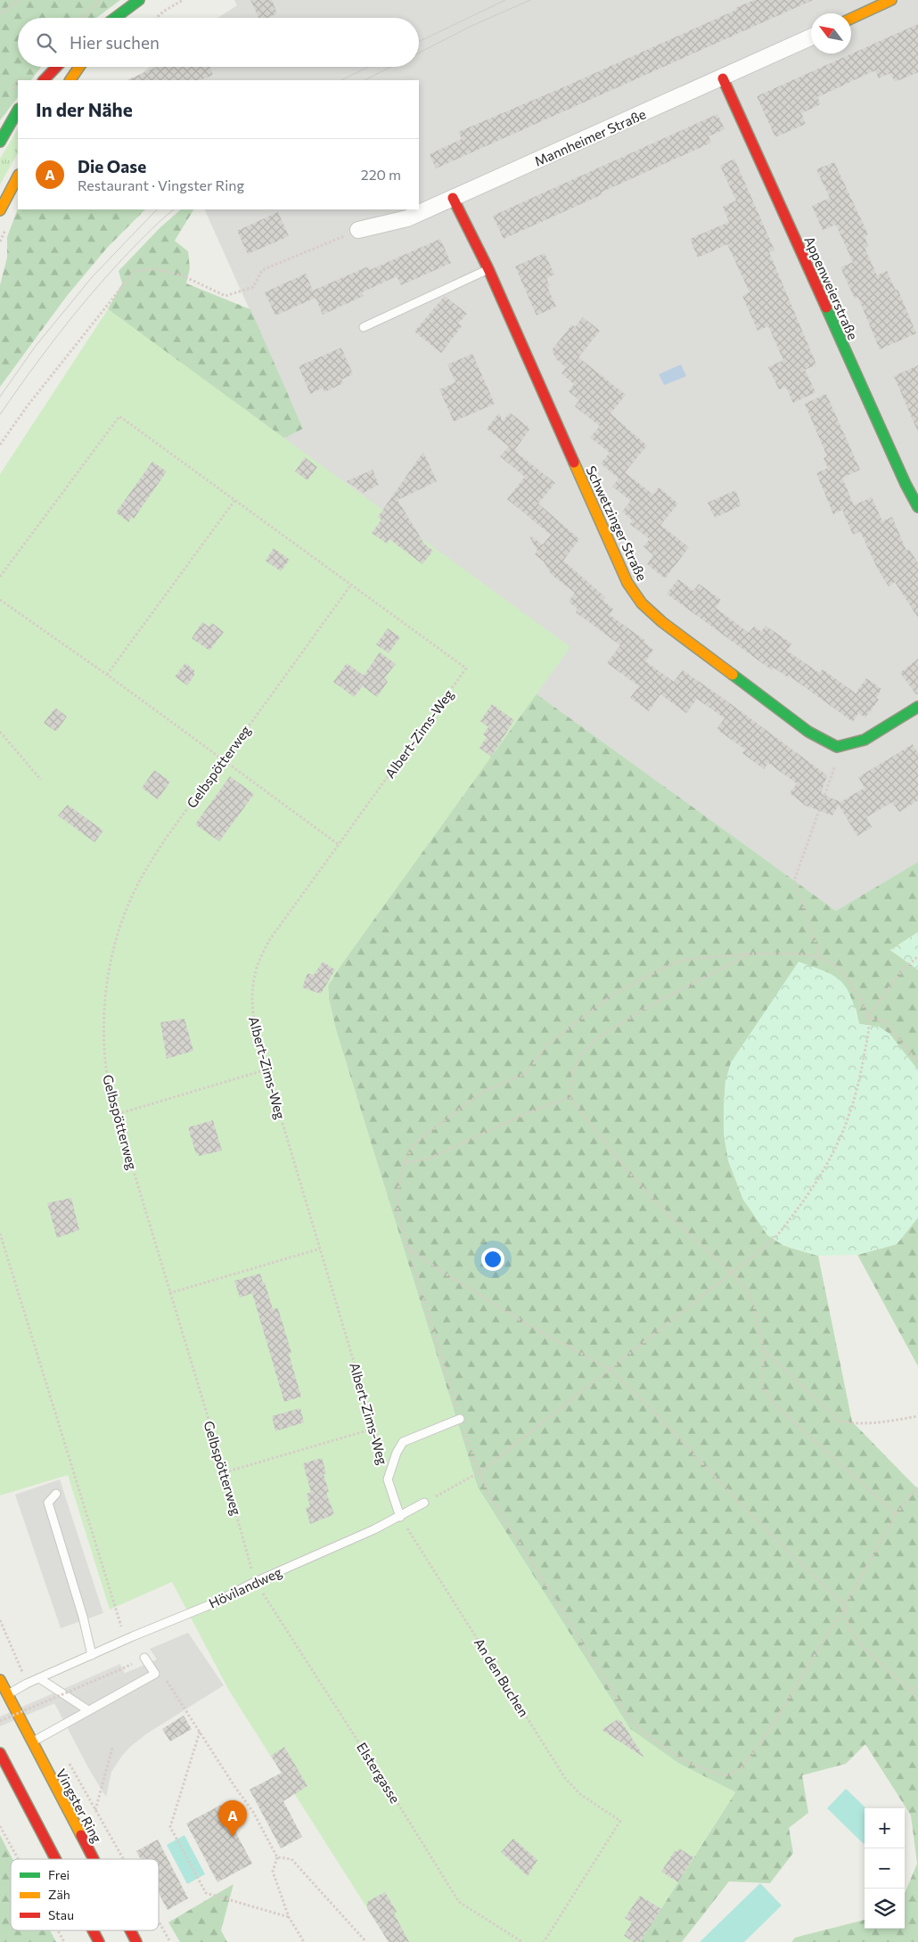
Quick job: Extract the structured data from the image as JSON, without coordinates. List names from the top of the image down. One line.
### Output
{"streets":{"street":["Mannheimer Straße","Appenweierstraße","Schwetzinger Straße","Vingster Ring"],"lane":["Albert-Zims-Weg","Hövilandweg"],"path":["Gelbspötterweg","An den Buchen","Elstergasse"]},"crossings":[["Mannheimer Straße","Appenweierstraße"],["Mannheimer Straße","Schwetzinger Straße"],["Albert-Zims-Weg","Gelbspötterweg"],["Albert-Zims-Weg","Hövilandweg"],["Albert-Zims-Weg","An den Buchen"],["Gelbspötterweg","Hövilandweg"],["Gelbspötterweg","Elstergasse"],["Hövilandweg","An den Buchen"],["Hövilandweg","Elstergasse"],["Hövilandweg","Vingster Ring"]],"legend":["Frei","Zäh","Stau"],"north":"top left","page":{"search":"Hier suchen","heading":"In der Nähe","list":[{"mark":"A","name":"Die Oase","note":"Restaurant · Vingster Ring","value":"220 m"}],"pins":"A","map_buttons":["+","−"]}}
